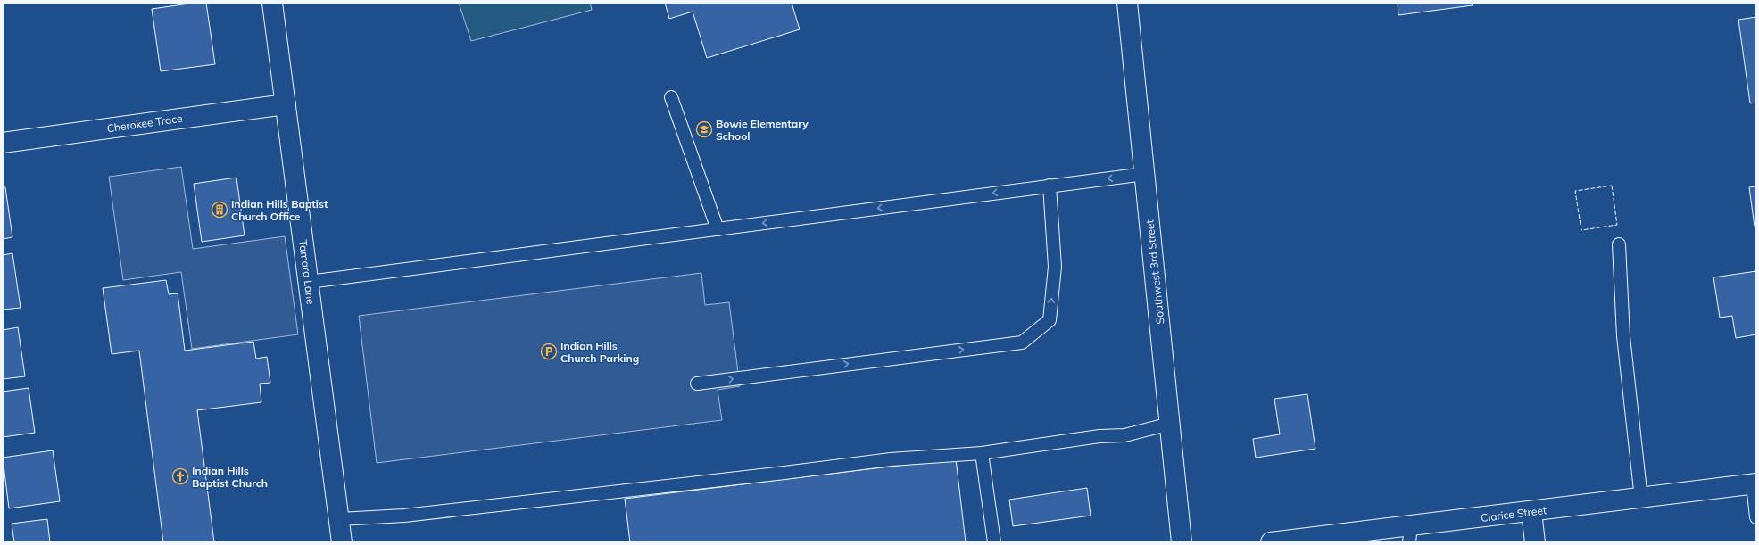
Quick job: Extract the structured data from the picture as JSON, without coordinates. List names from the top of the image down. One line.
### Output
{"streets":{"street":["Cherokee Trace","Tamara Lane","Southwest 3rd Street","Clarice Street"]},"crossings":[["Cherokee Trace","Tamara Lane"]],"places":{"school or university":["Bowie Elementary School"],"building":["Indian Hills Baptist Church Office"],"parking":["Indian Hills Church Parking"],"church":["Indian Hills Baptist Church"]}}
